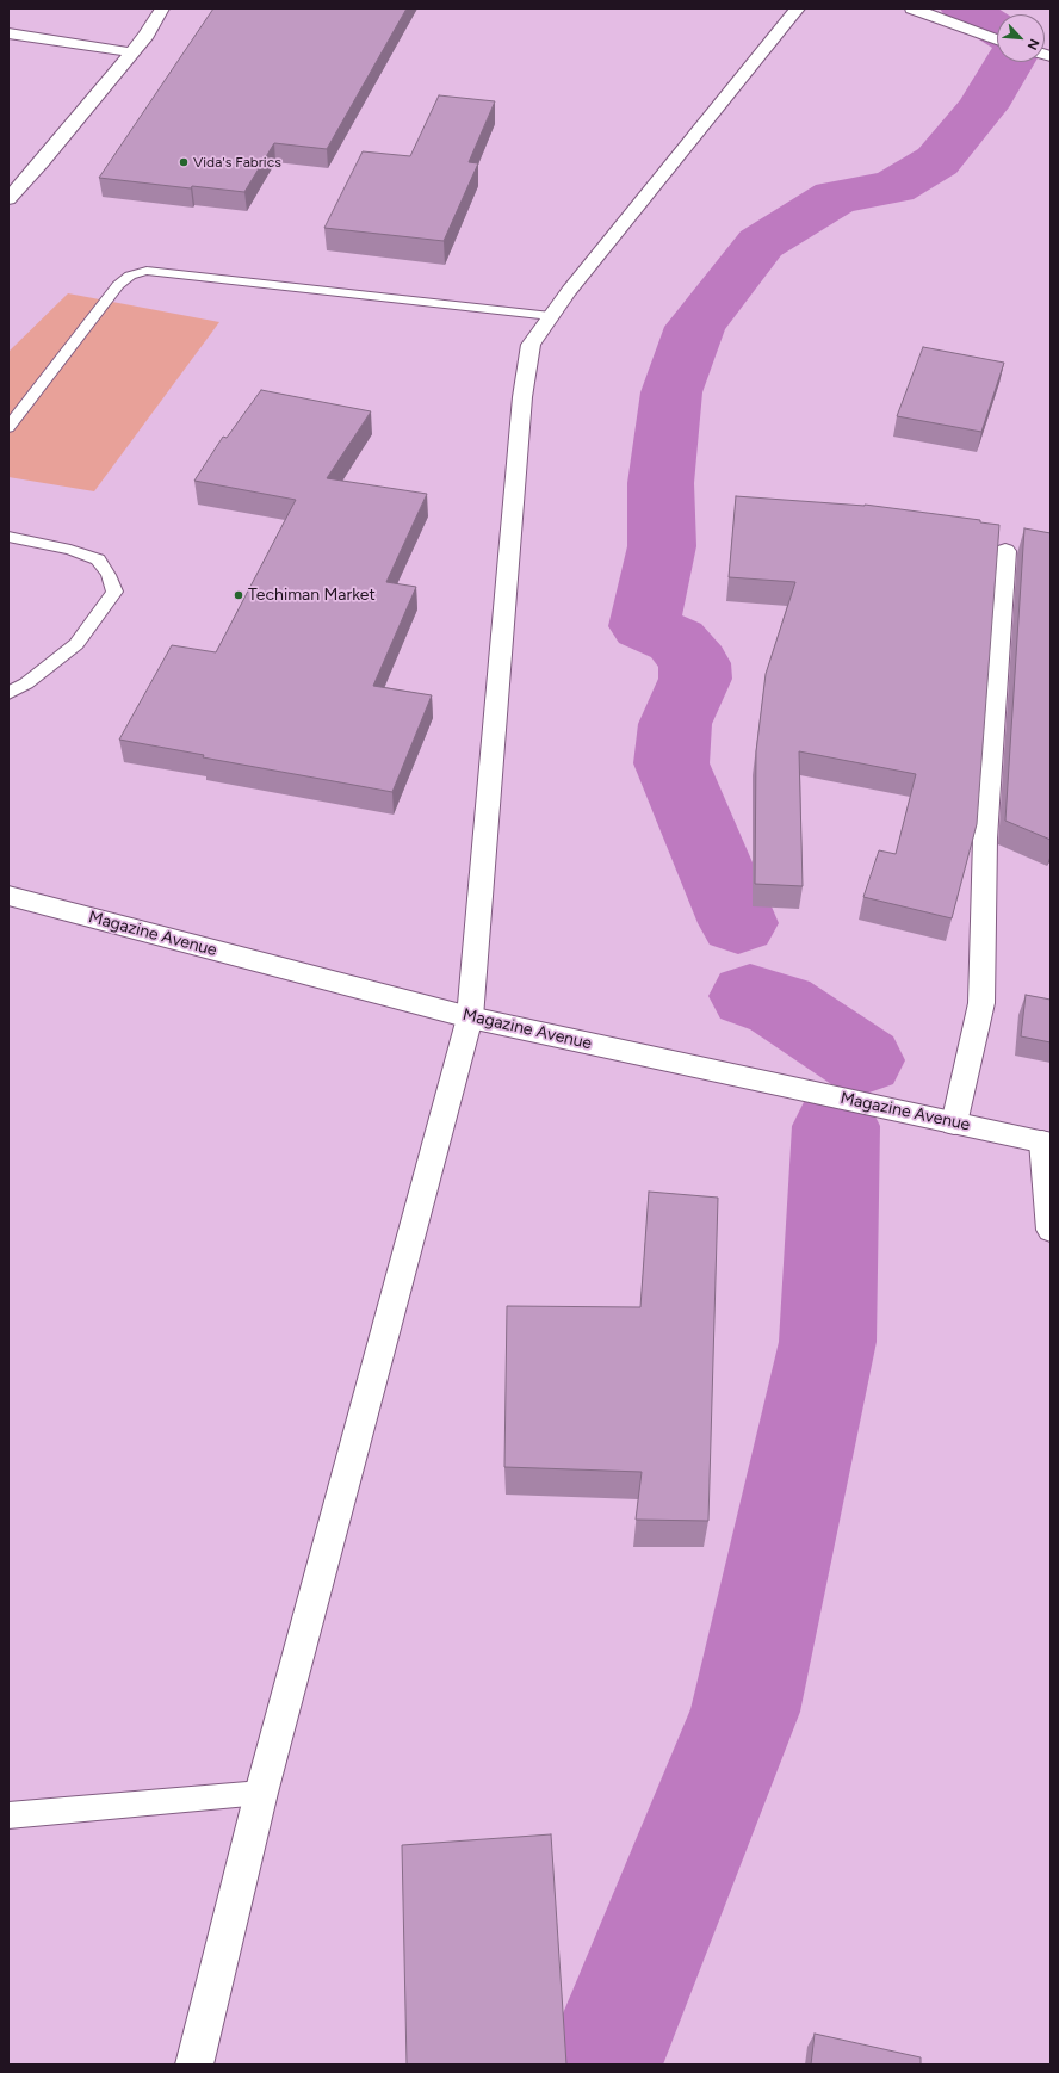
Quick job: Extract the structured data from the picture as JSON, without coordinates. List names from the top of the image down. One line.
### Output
{"streets":{"street":["Magazine Avenue"]},"places":["Vida's Fabrics","Techiman Market"],"north":"bottom right"}
